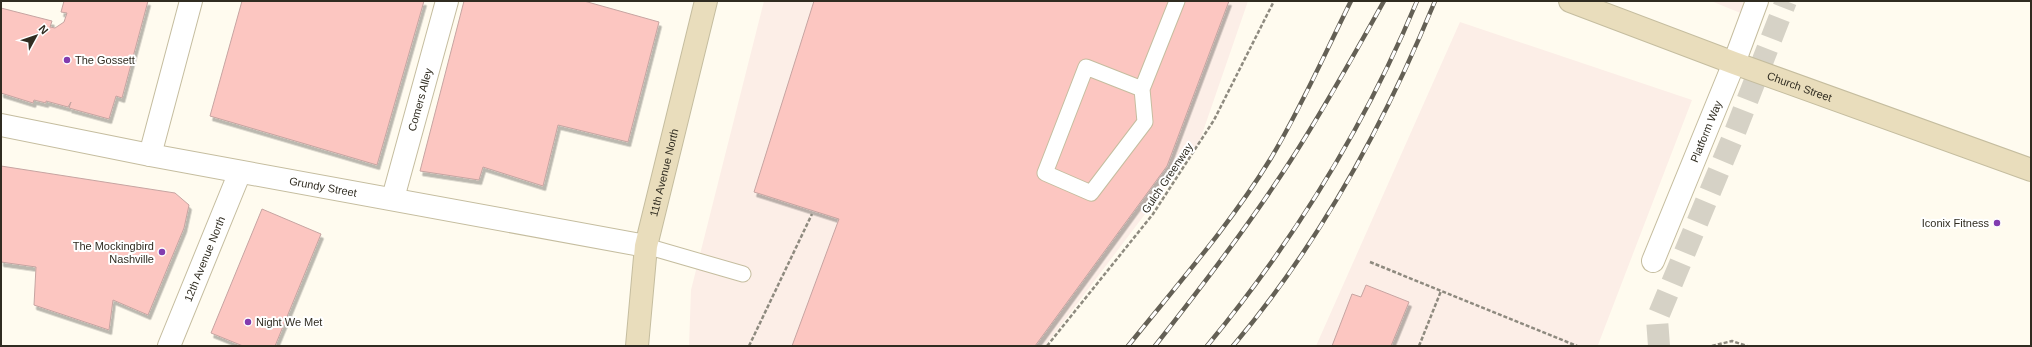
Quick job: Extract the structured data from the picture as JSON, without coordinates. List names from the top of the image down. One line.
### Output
{"streets":{"main road":["Church Street","11th Avenue North"],"street":["Comers Alley","Platform Way","Grundy Street","12th Avenue North"],"path":["Gulch Greenway"]},"crossings":[["Church Street","Platform Way"],["Comers Alley","Grundy Street"],["11th Avenue North","Grundy Street"],["Grundy Street","12th Avenue North"]],"places":["The Gossett","Iconix Fitness","The Mockingbird Nashville","Night We Met"],"north":"top right"}
